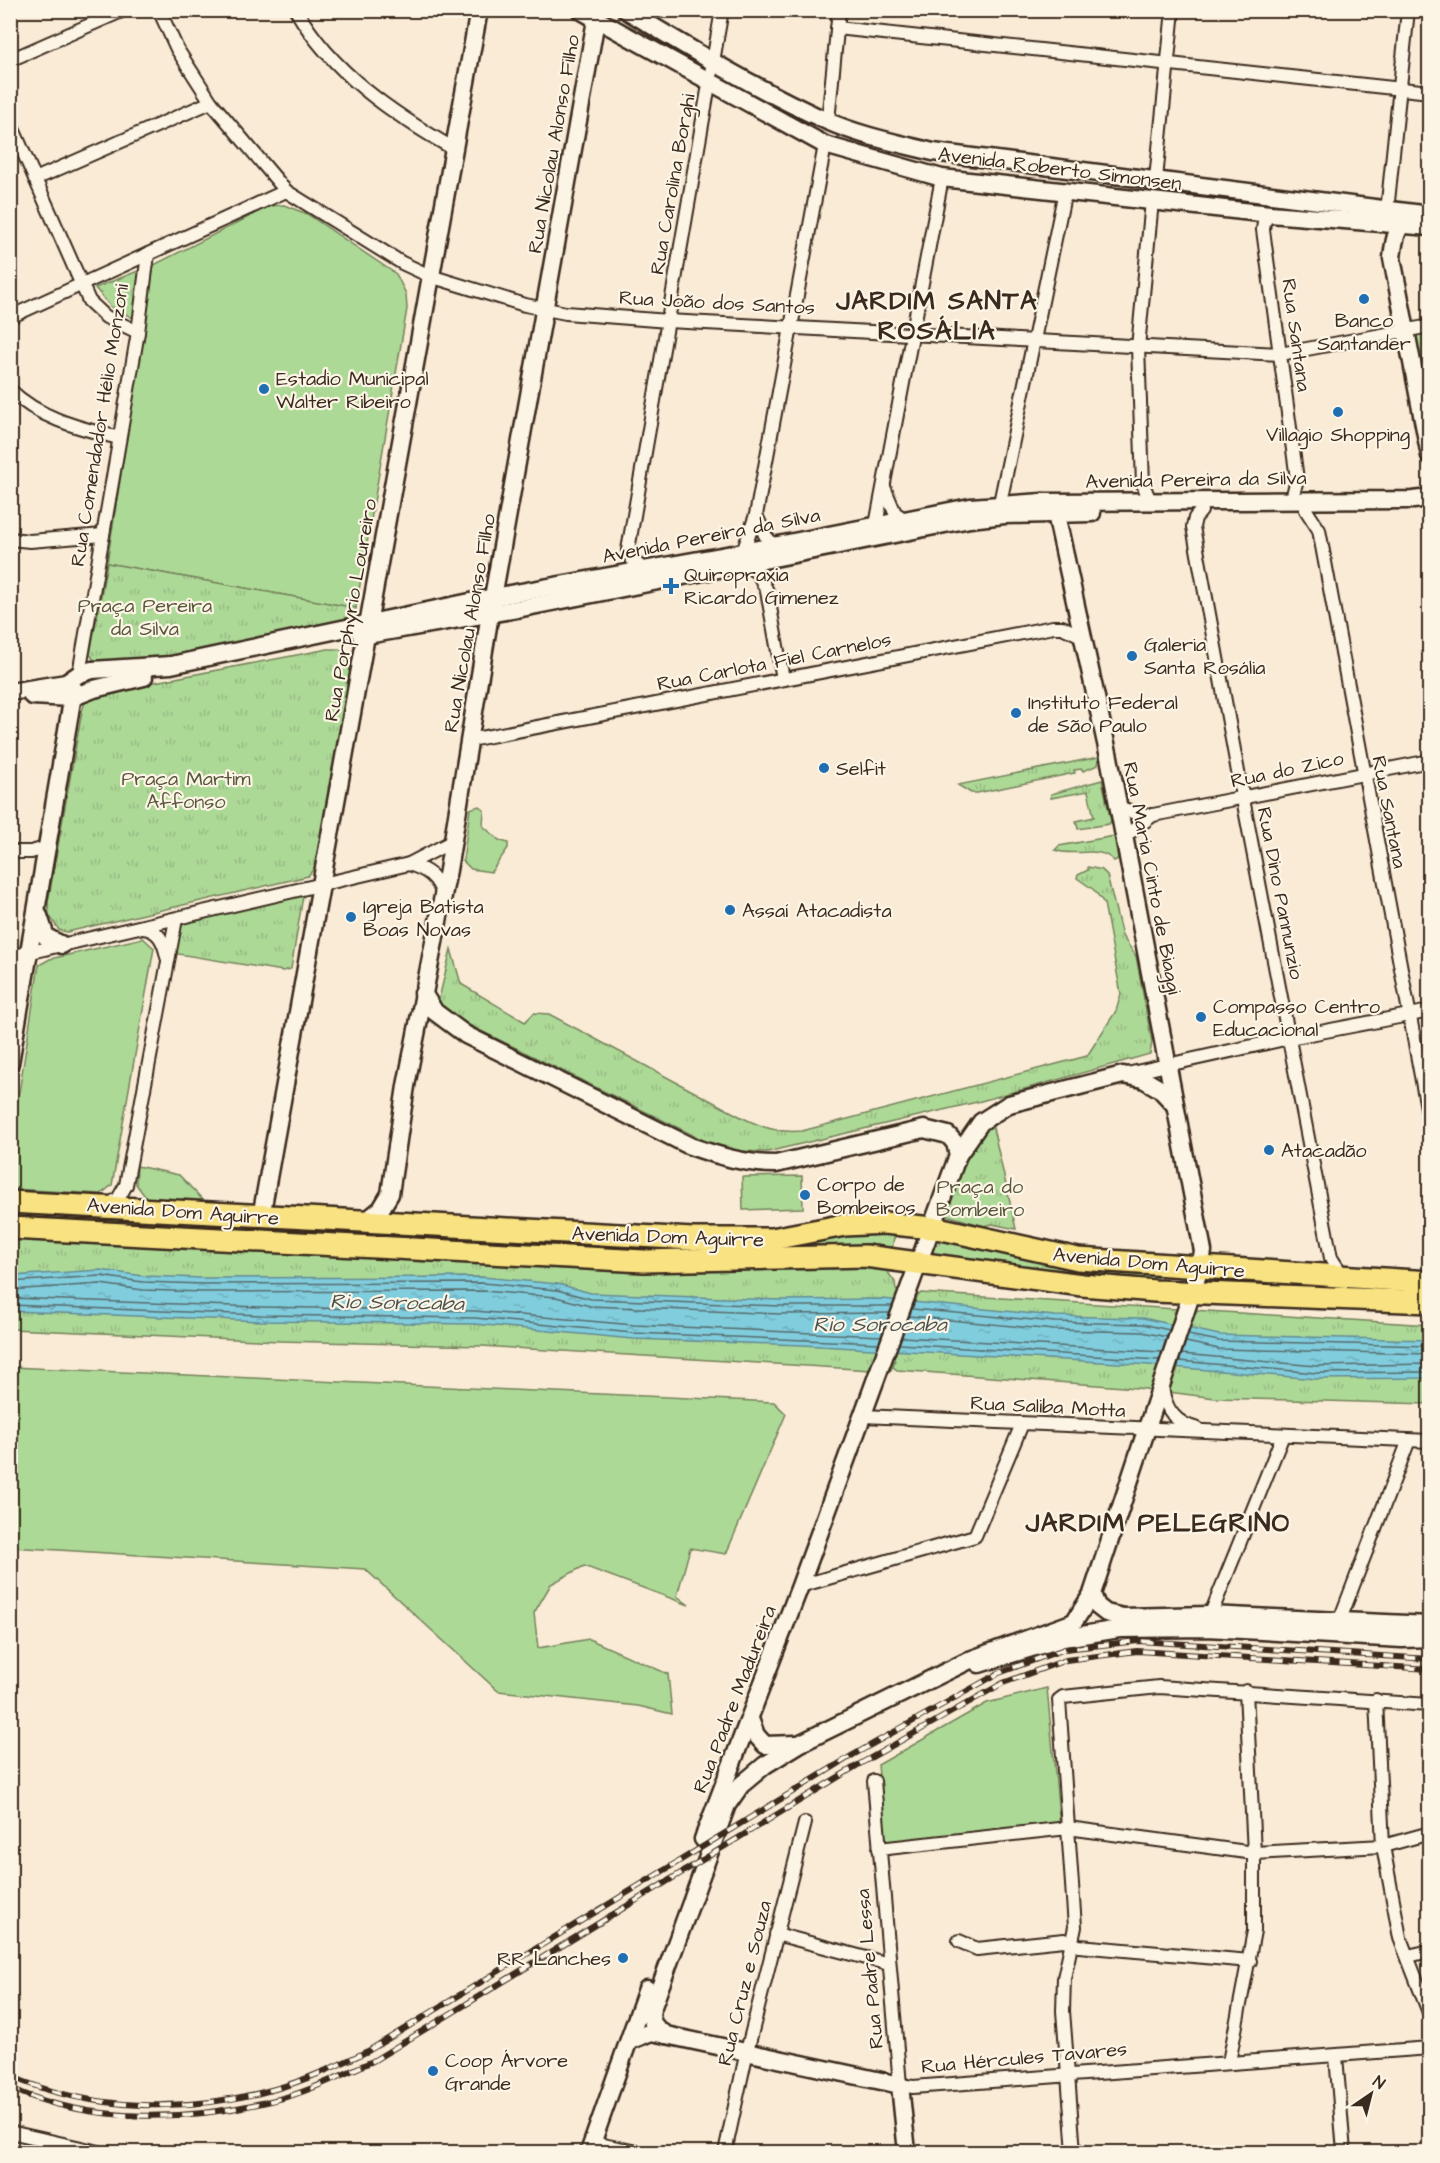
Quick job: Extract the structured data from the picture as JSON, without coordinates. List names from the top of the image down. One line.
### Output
{"streets":{"highway":["Avenida Dom Aguirre"],"main road":["Rua Nicolau Alonso Filho","Avenida Roberto Simonsen","Rua Comendador Hélio Monzoni","Avenida Pereira da Silva","Rua Porphyrio Loureiro","Rua Maria Cinto de Biaggi","Rua Padre Madureira","Rua Padre Lessa","Rua Hércules Tavares"],"street":["Rua Carolina Borghi","Rua João dos Santos","Rua Santana","Rua Carlota Fiel Carnelos","Rua do Zico","Rua Dino Pannunzio","Rua Saliba Motta","Rua Cruz e Souza"]},"crossings":[["Rua Nicolau Alonso Filho","Avenida Roberto Simonsen"],["Rua Nicolau Alonso Filho","Rua João dos Santos"],["Rua Nicolau Alonso Filho","Avenida Pereira da Silva"],["Rua Nicolau Alonso Filho","Rua Carlota Fiel Carnelos"],["Rua Nicolau Alonso Filho","Avenida Dom Aguirre"],["Avenida Roberto Simonsen","Rua Carolina Borghi"],["Avenida Roberto Simonsen","Rua Santana"],["Rua Carolina Borghi","Rua João dos Santos"],["Rua Carolina Borghi","Avenida Pereira da Silva"],["Rua João dos Santos","Rua Santana"],["Rua João dos Santos","Rua Porphyrio Loureiro"],["Rua Santana","Avenida Pereira da Silva"],["Rua Santana","Rua do Zico"],["Rua Comendador Hélio Monzoni","Avenida Pereira da Silva"],["Avenida Pereira da Silva","Rua Porphyrio Loureiro"],["Avenida Pereira da Silva","Rua Maria Cinto de Biaggi"],["Avenida Pereira da Silva","Rua Dino Pannunzio"],["Rua Porphyrio Loureiro","Avenida Dom Aguirre"],["Rua Carlota Fiel Carnelos","Rua Maria Cinto de Biaggi"],["Rua do Zico","Rua Maria Cinto de Biaggi"],["Rua do Zico","Rua Dino Pannunzio"],["Rua Maria Cinto de Biaggi","Avenida Dom Aguirre"],["Rua Maria Cinto de Biaggi","Rua Saliba Motta"],["Rua Dino Pannunzio","Avenida Dom Aguirre"],["Avenida Dom Aguirre","Rua Padre Madureira"],["Rua Saliba Motta","Rua Padre Madureira"],["Rua Padre Madureira","Rua Hércules Tavares"],["Rua Padre Lessa","Rua Hércules Tavares"],["Rua Cruz e Souza","Rua Hércules Tavares"]],"districts":["JARDIM SANTA ROSÁLIA","JARDIM PELEGRINO"],"water":["Rio Sorocaba"],"parks":["Praça Pereira da Silva","Praça Martim Affonso","Praça do Bombeiro"],"places":{"other":["Banco Santander","Estadio Municipal Walter Ribeiro","Villagio Shopping","Galeria Santa Rosália","Instituto Federal de São Paulo","Selfit","Assaí Atacadista","Igreja Batista Boas Novas","Compasso Centro Educacional","Atacadão","Corpo de Bombeiros","RR Lanches","Coop Árvore Grande"],"health":["Quiropraxia Ricardo Gimenez"]},"north":"top right"}
